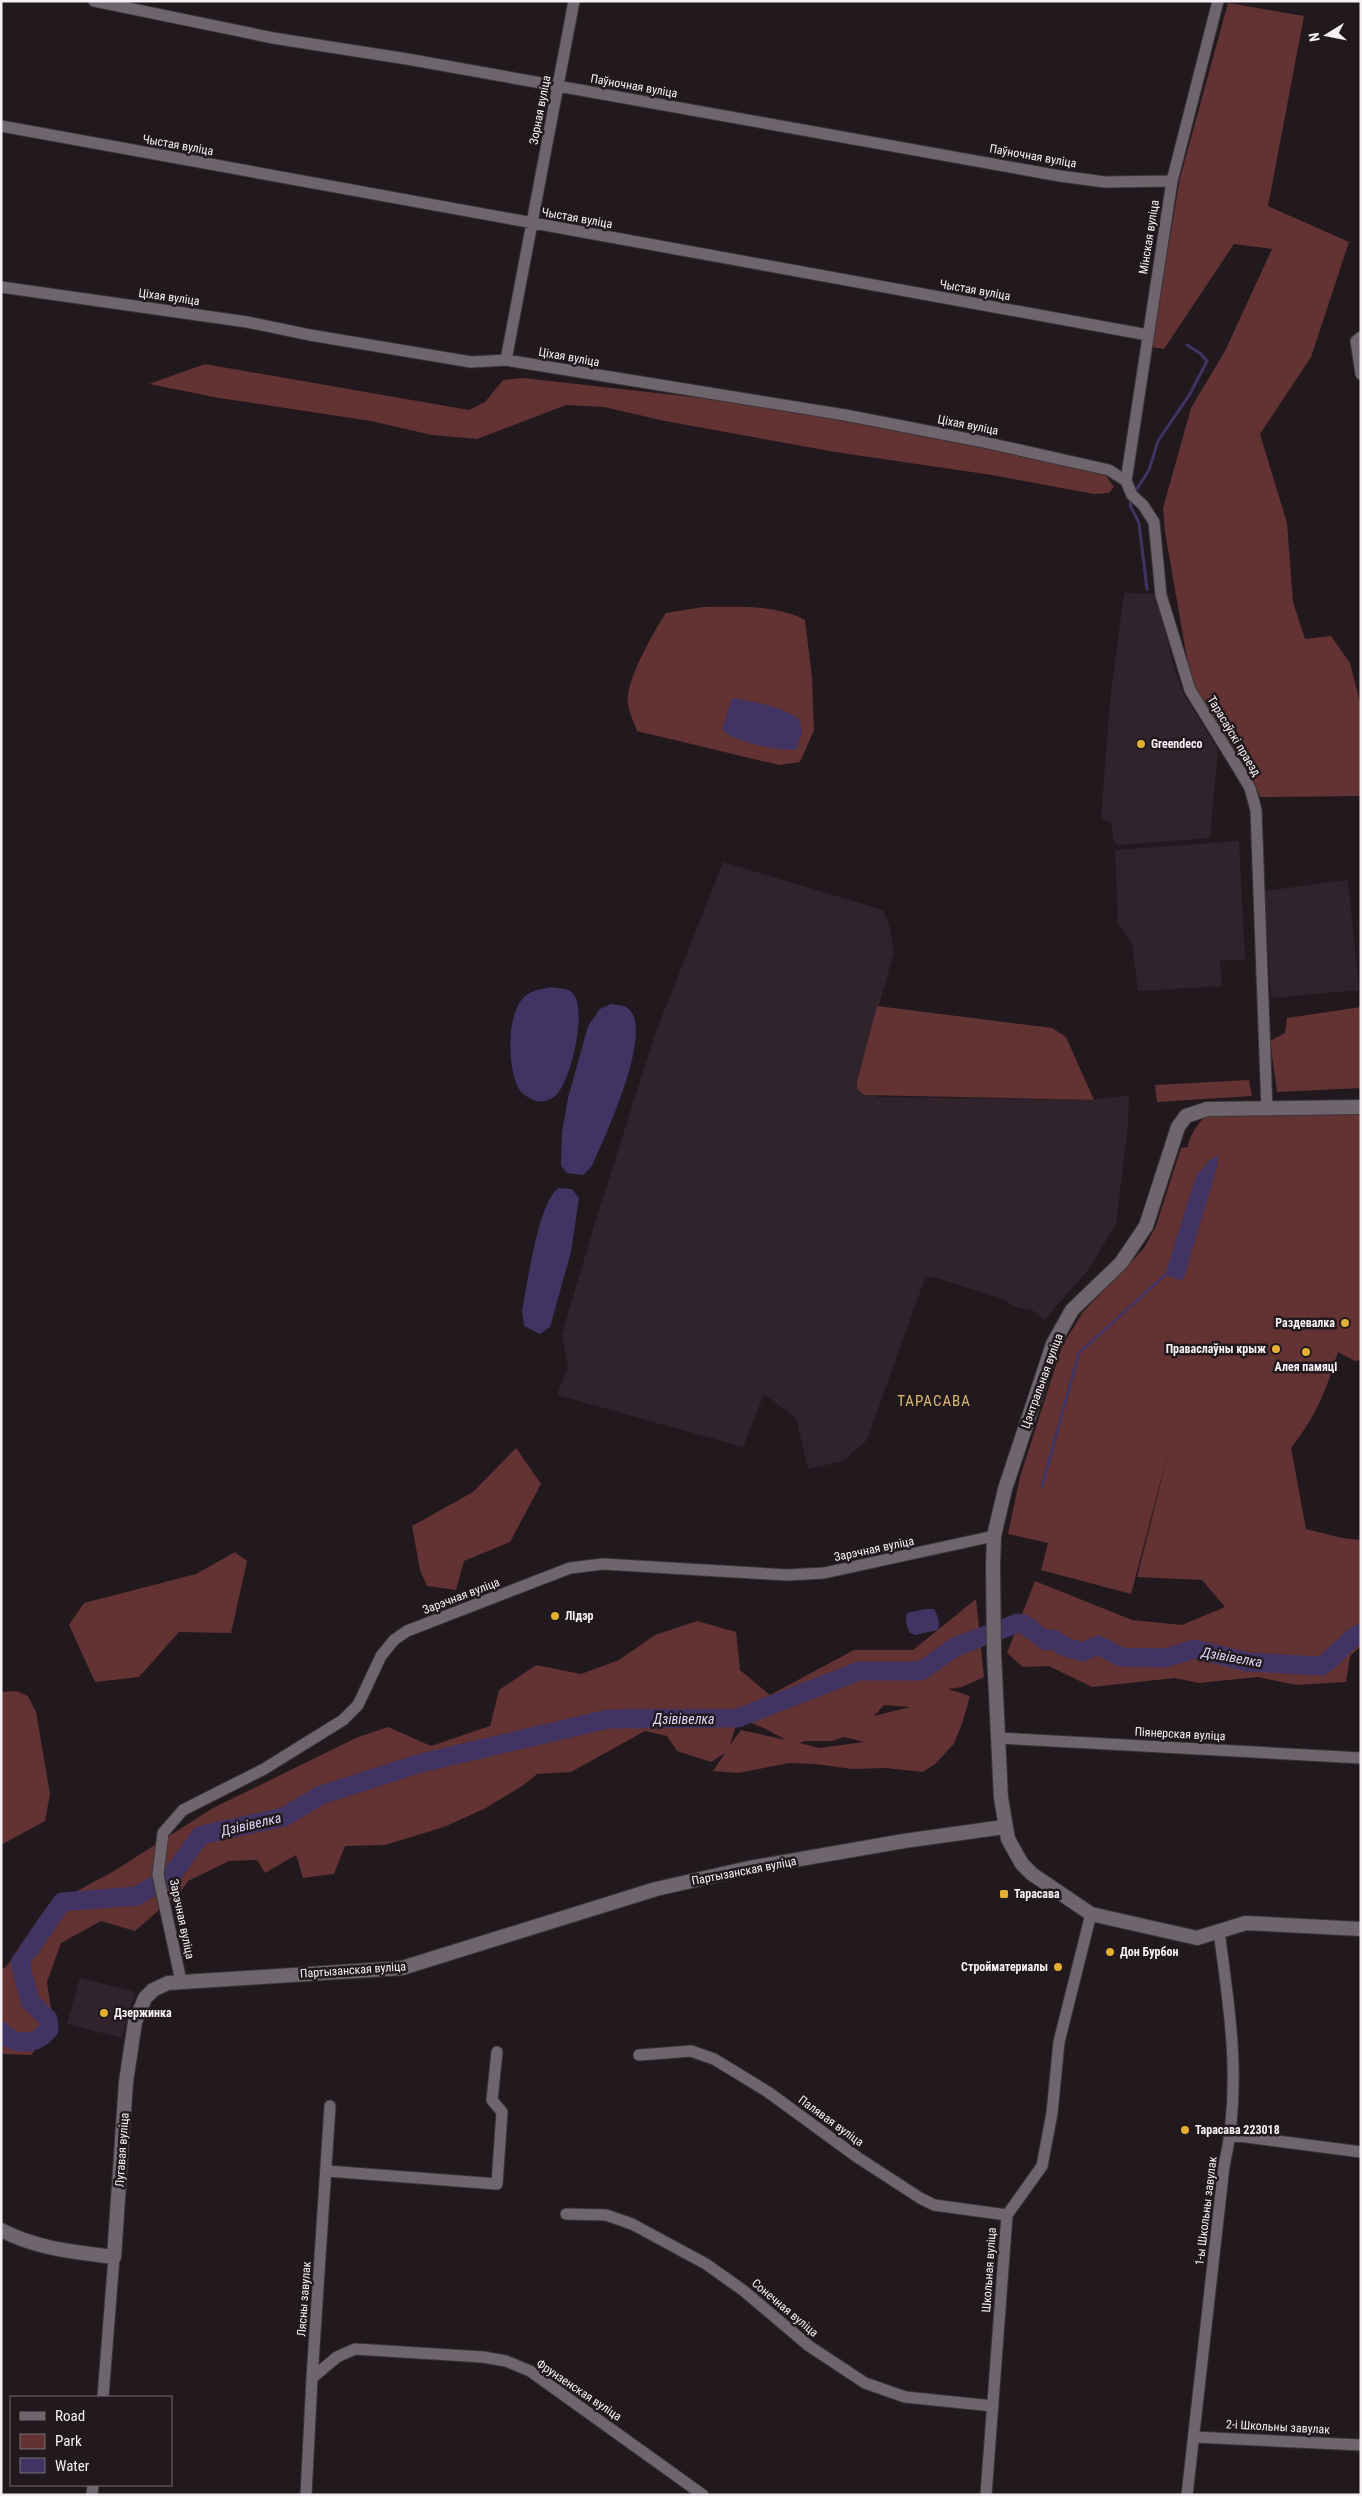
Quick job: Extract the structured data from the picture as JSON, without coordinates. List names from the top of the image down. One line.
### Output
{"streets":{"street":["Паўночная вуліца","Зорная вуліца","Чыстая вуліца","Мінская вуліца","Ціхая вуліца","Тарасаўскі праезд","Цэнтральная вуліца","Зарэчная вуліца","Піянерская вуліца","Партызанская вуліца","Палявая вуліца","Лугавая вуліца","1-ы Школьны завулак","Школьная вуліца","Лясны завулак","Сонечная вуліца","Фрунзенская вуліца","2-і Школьны завулак"]},"crossings":[["Паўночная вуліца","Зорная вуліца"],["Паўночная вуліца","Мінская вуліца"],["Зорная вуліца","Чыстая вуліца"],["Зорная вуліца","Ціхая вуліца"],["Чыстая вуліца","Мінская вуліца"],["Мінская вуліца","Ціхая вуліца"],["Мінская вуліца","Тарасаўскі праезд"],["Ціхая вуліца","Тарасаўскі праезд"],["Тарасаўскі праезд","Цэнтральная вуліца"],["Цэнтральная вуліца","Зарэчная вуліца"],["Цэнтральная вуліца","Піянерская вуліца"],["Цэнтральная вуліца","Партызанская вуліца"],["Зарэчная вуліца","Партызанская вуліца"],["Партызанская вуліца","Лугавая вуліца"],["Палявая вуліца","Школьная вуліца"],["1-ы Школьны завулак","2-і Школьны завулак"],["Школьная вуліца","Сонечная вуліца"],["Лясны завулак","Фрунзенская вуліца"]],"districts":["ТАРАСАВА"],"water":["Дзівівелка"],"places":{"other":["Greendeco","Раздевалка","Праваслаўны крыж","Алея памяці","Лідэр","Дон Бурбон","Стройматериалы","Дзержинка","Тарасава 223018"],"transit":["Тарасава"]},"legend":["Road","Park","Water"],"north":"left"}
